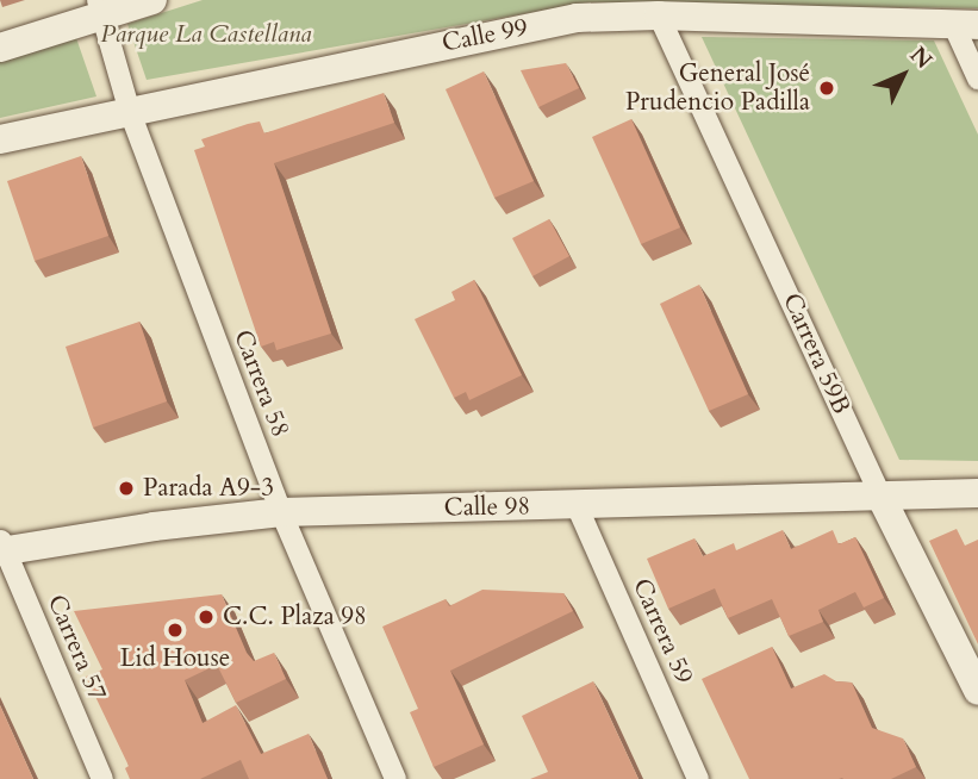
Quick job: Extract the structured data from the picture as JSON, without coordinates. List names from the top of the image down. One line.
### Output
{"streets":{"street":["Calle 99","Carrera 59B","Carrera 58","Calle 98","Carrera 59","Carrera 57"]},"crossings":[["Calle 99","Carrera 59B"],["Calle 99","Carrera 58"],["Carrera 59B","Calle 98"],["Carrera 58","Calle 98"],["Calle 98","Carrera 59"],["Calle 98","Carrera 57"]],"parks":["Parque La Castellana"],"places":["General José Prudencio Padilla","Parada A9-3","C.C. Plaza 98","Lid House"],"north":"top right"}
